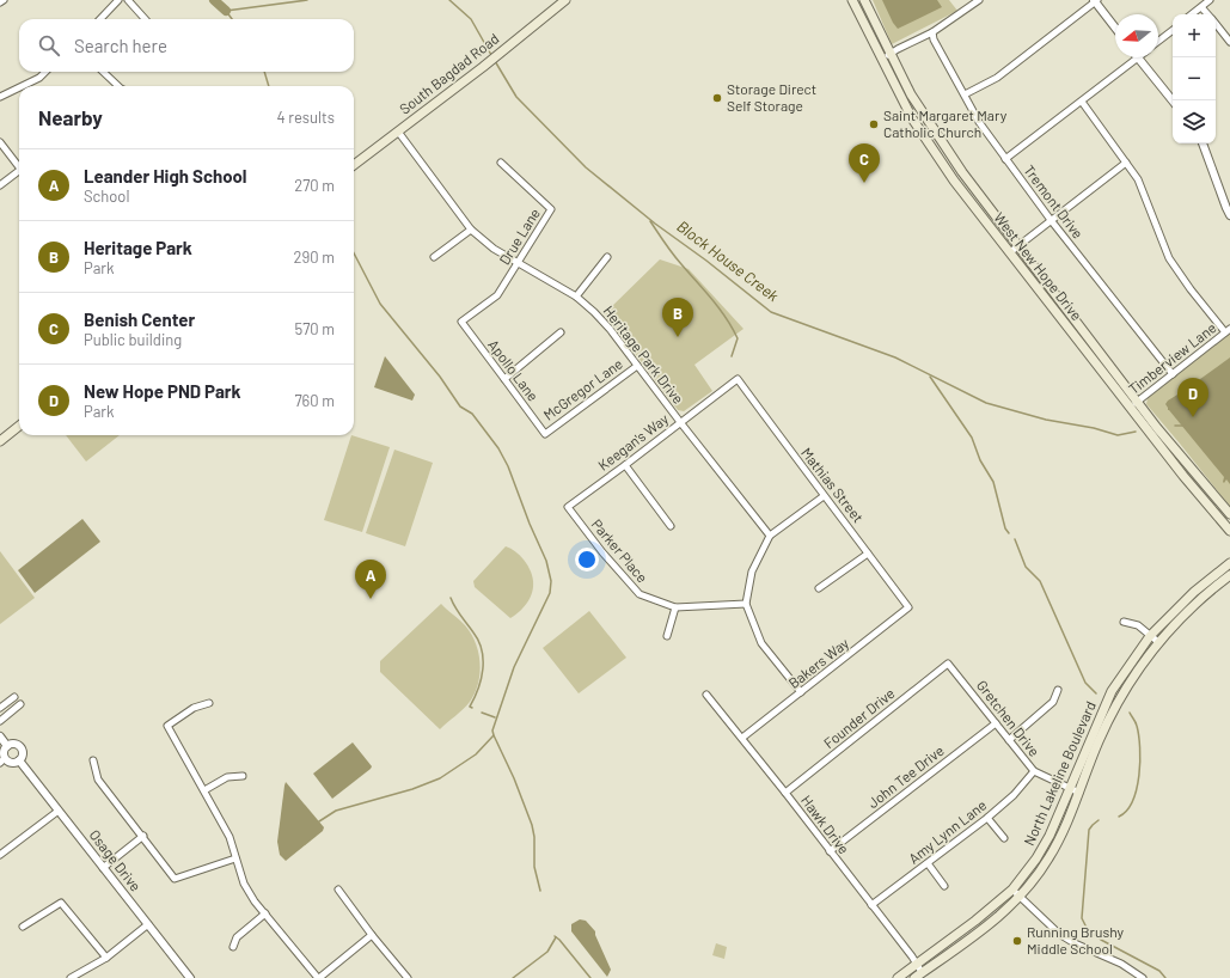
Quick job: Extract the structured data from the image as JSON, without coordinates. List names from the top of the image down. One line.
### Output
{"streets":{"main road":["South Bagdad Road","West New Hope Drive","North Lakeline Boulevard"],"street":["Tremont Drive","Drue Lane","Heritage Park Drive","Timberview Lane","Apollo Lane","McGregor Lane","Keegan's Way","Mathias Street","Parker Place","Bakers Way","Founder Drive","Gretchen Drive","John Tee Drive","Hawk Drive","Amy Lynn Lane","Osage Drive"]},"crossings":[["South Bagdad Road","Heritage Park Drive"],["Tremont Drive","Timberview Lane"],["Drue Lane","Heritage Park Drive"],["Drue Lane","Apollo Lane"],["West New Hope Drive","Timberview Lane"],["Heritage Park Drive","McGregor Lane"],["Heritage Park Drive","Keegan's Way"],["Apollo Lane","McGregor Lane"],["Keegan's Way","Mathias Street"],["Keegan's Way","Parker Place"],["Mathias Street","Bakers Way"],["Bakers Way","Hawk Drive"],["Founder Drive","Gretchen Drive"],["Founder Drive","Hawk Drive"],["Gretchen Drive","North Lakeline Boulevard"],["Gretchen Drive","John Tee Drive"],["Gretchen Drive","Amy Lynn Lane"],["North Lakeline Boulevard","Hawk Drive"],["John Tee Drive","Hawk Drive"],["Hawk Drive","Amy Lynn Lane"]],"water":["Block House Creek"],"places":["Storage Direct Self Storage","Saint Margaret Mary Catholic Church","Running Brushy Middle School"],"north":"left","page":{"map_buttons":["+","−"],"search":"Search here","heading":["Nearby","4 results"],"pins":["C","B","D","A"],"list":[{"mark":"A","name":"Leander High School","note":"School","value":"270 m"},{"mark":"B","name":"Heritage Park","note":"Park","value":"290 m"},{"mark":"C","name":"Benish Center","note":"Public building","value":"570 m"},{"mark":"D","name":"New Hope PND Park","note":"Park","value":"760 m"}]}}
